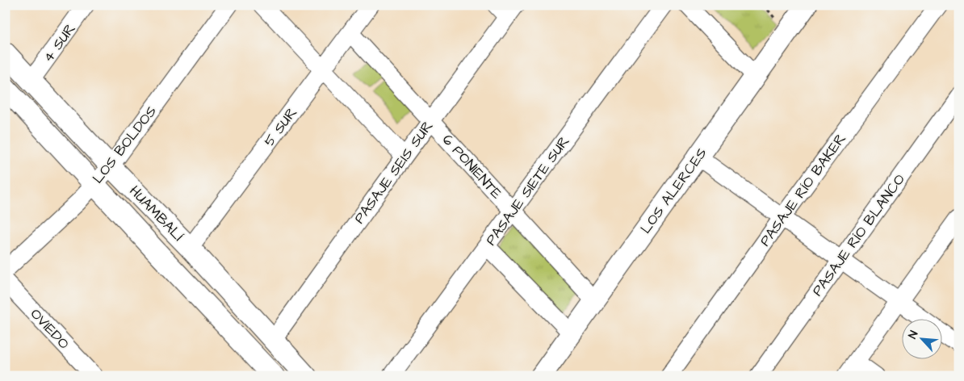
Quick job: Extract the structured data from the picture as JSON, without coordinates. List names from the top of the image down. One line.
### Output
{"streets":{"street":["4 SUR","5 SUR","LOS BOLDOS","6 PONIENTE","PASAJE SEIS SUR","PASAJE RÍO BAKER","PASAJE SIETE SUR","LOS ALERCES","HUAMBALÍ","PASAJE RÍO BLANCO","OVIEDO"]},"crossings":[["4 SUR","HUAMBALÍ"],["5 SUR","6 PONIENTE"],["5 SUR","HUAMBALÍ"],["LOS BOLDOS","HUAMBALÍ"],["6 PONIENTE","PASAJE SEIS SUR"],["6 PONIENTE","PASAJE SIETE SUR"],["6 PONIENTE","LOS ALERCES"],["PASAJE SEIS SUR","HUAMBALÍ"]],"north":"top left"}
